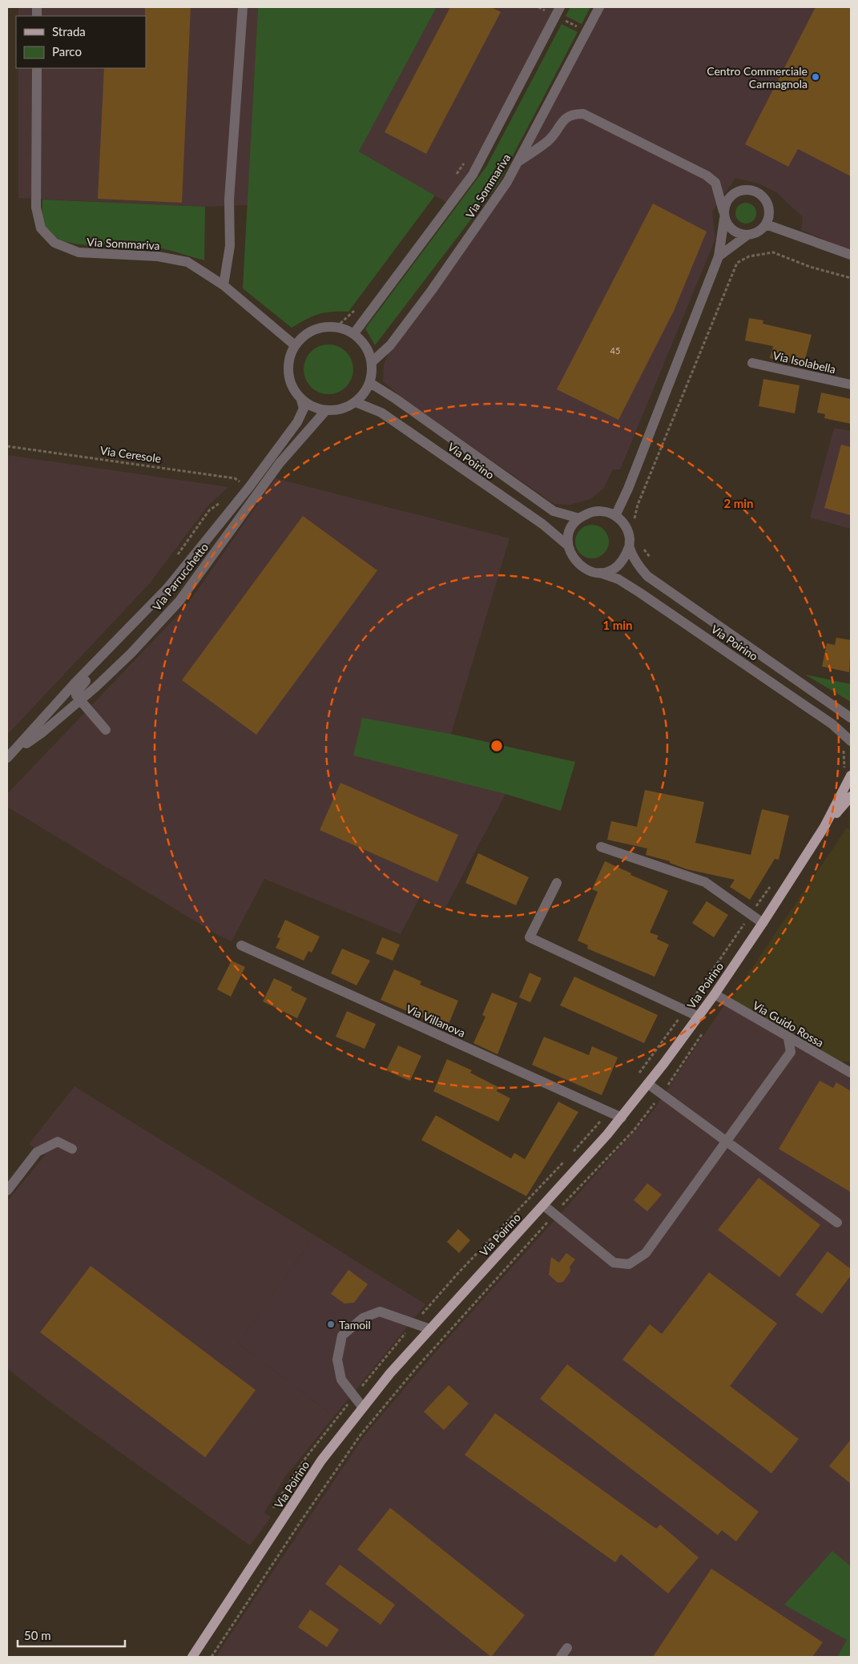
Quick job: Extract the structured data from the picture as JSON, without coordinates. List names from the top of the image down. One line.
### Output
{"streets":{"main road":["Via Poirino"],"street":["Via Sommariva","Via Isolabella","Via Parrucchetto","Via Villanova","Via Guido Rossa"],"path":["Via Ceresole"]},"crossings":[["Via Sommariva","Via Poirino"],["Via Sommariva","Via Parrucchetto"],["Via Ceresole","Via Parrucchetto"],["Via Poirino","Via Parrucchetto"],["Via Poirino","Via Villanova"],["Via Poirino","Via Guido Rossa"]],"places":["Centro Commerciale Carmagnola","Tamoil"],"house_numbers":["45"],"legend":["Strada","Parco"],"scale_bar":"50 m","rings":["2 min","1 min"]}
